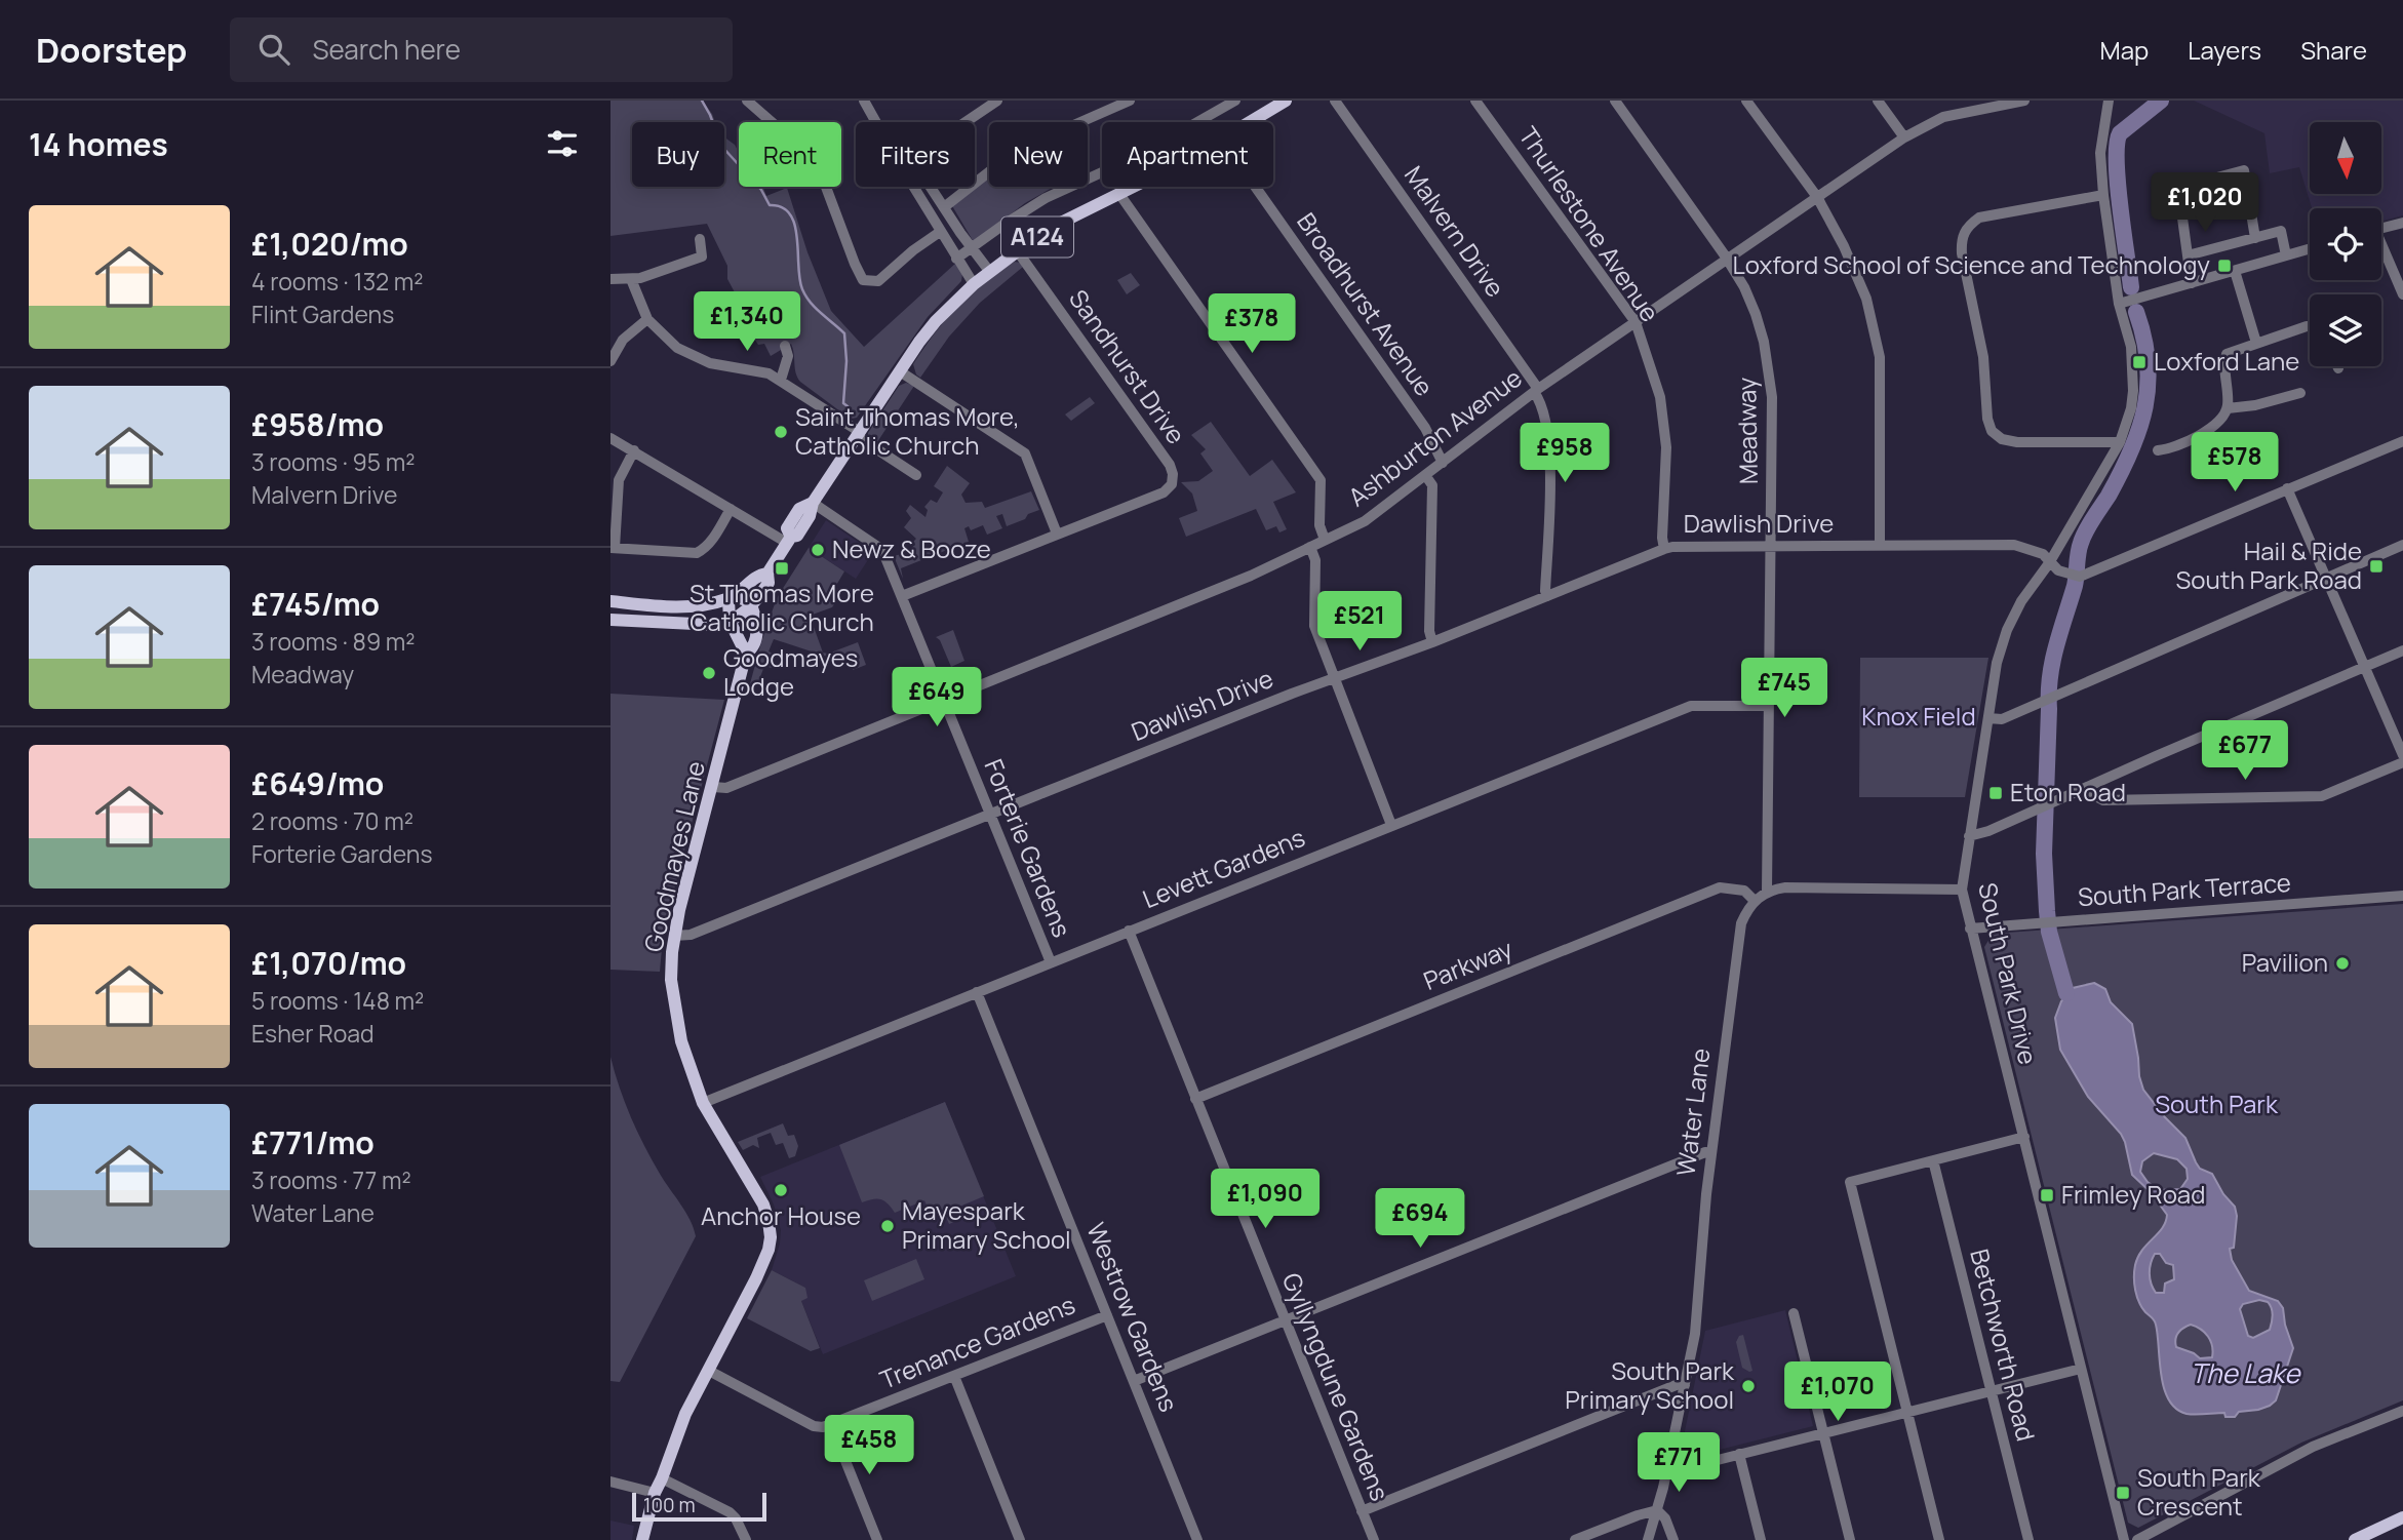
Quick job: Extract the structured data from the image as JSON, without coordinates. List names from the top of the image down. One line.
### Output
{"streets":{"main road":["A124","Goodmayes Lane"],"street":["Thurlestone Avenue","Malvern Drive","Broadhurst Avenue","Sandhurst Drive","Meadway","Ashburton Avenue","Dawlish Drive","Forterie Gardens","Levett Gardens","South Park Terrace","Parkway","South Park Drive","Water Lane","Westrow Gardens","Trenance Gardens","Betchworth Road","Gyllyngdune Gardens"]},"crossings":[["Thurlestone Avenue","Ashburton Avenue"],["Thurlestone Avenue","Dawlish Drive"],["Malvern Drive","Ashburton Avenue"],["Malvern Drive","Dawlish Drive"],["A124","Sandhurst Drive"],["A124","Forterie Gardens"],["A124","Goodmayes Lane"],["Broadhurst Avenue","Ashburton Avenue"],["Sandhurst Drive","Forterie Gardens"],["Meadway","Ashburton Avenue"],["Meadway","Dawlish Drive"],["Meadway","Levett Gardens"],["Meadway","Water Lane"],["Ashburton Avenue","Forterie Gardens"],["Ashburton Avenue","Goodmayes Lane"],["Dawlish Drive","Forterie Gardens"],["Dawlish Drive","Goodmayes Lane"],["Dawlish Drive","South Park Drive"],["Forterie Gardens","Levett Gardens"],["Goodmayes Lane","Levett Gardens"],["Levett Gardens","Westrow Gardens"],["Levett Gardens","Gyllyngdune Gardens"],["South Park Terrace","South Park Drive"],["Parkway","Water Lane"],["Parkway","Gyllyngdune Gardens"],["Westrow Gardens","Trenance Gardens"]],"water":["The Lake"],"parks":["Knox Field","South Park"],"places":{"transit":["Loxford School of Science and Technology","Loxford Lane","Hail & Ride South Park Road","St Thomas More Catholic Church","Eton Road","Frimley Road","South Park Crescent"],"other":["Saint Thomas More, Catholic Church","Newz & Booze","Goodmayes Lodge","Pavilion","Anchor House","Mayespark Primary School","South Park Primary School"]},"scale_bar":"100 m","north":"bottom","page":{"header":"Doorstep","search":"Search here","nav":["Map","Layers","Share"],"heading":"14 homes","chip":["Buy","Rent","Filters","New","Apartment"],"price":["£1,020","£1,340","£378","£958","£578","£521","£745","£649","£677","£1,090","£694","£1,070","£458","£771"],"list":[{"name":"£1,020/mo","note":"4 rooms · 132 m² · Flint Gardens"},{"name":"£958/mo","note":"3 rooms · 95 m² · Malvern Drive"},{"name":"£745/mo","note":"3 rooms · 89 m² · Meadway"},{"name":"£649/mo","note":"2 rooms · 70 m² · Forterie Gardens"},{"name":"£1,070/mo","note":"5 rooms · 148 m² · Esher Road"},{"name":"£771/mo","note":"3 rooms · 77 m² · Water Lane"}],"scale":"100 m"}}
